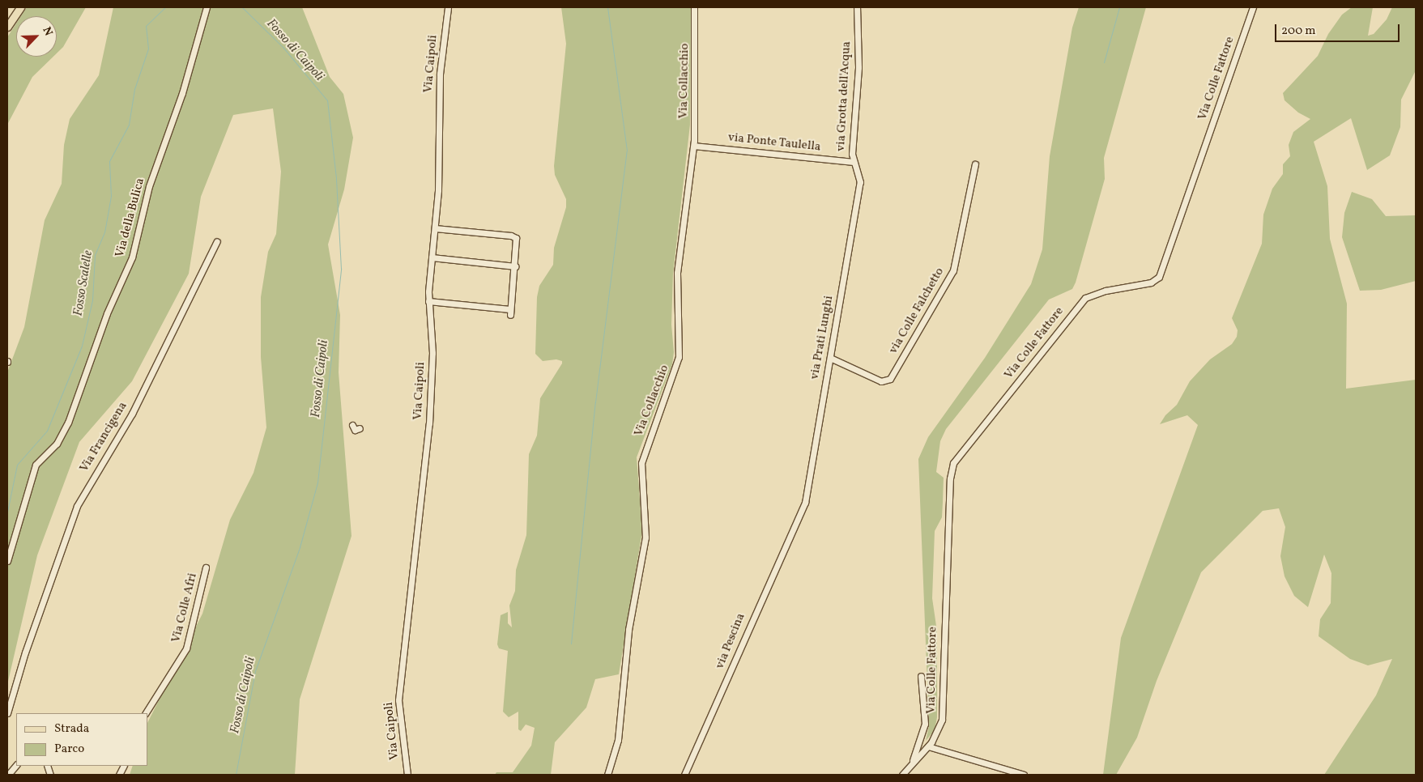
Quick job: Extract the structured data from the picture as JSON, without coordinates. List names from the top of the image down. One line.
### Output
{"streets":{"street":["Via Caipoli","Via Colle Fattore","Via Collacchio","via Grotta dell'Acqua","via Ponte Taulella","Via della Bulica","via Colle Falchetto","via Prati Lunghi","Via Francigena","Via Colle Afri","via Pescina"]},"crossings":[["Via Collacchio","via Ponte Taulella"],["via Grotta dell'Acqua","via Ponte Taulella"],["via Grotta dell'Acqua","via Prati Lunghi"],["via Ponte Taulella","via Prati Lunghi"],["via Colle Falchetto","via Prati Lunghi"],["via Prati Lunghi","via Pescina"]],"water":["Fosso di Caipoli","Fosso Scalelle"],"legend":["Strada","Parco"],"scale_bar":"200 m","north":"top right"}
